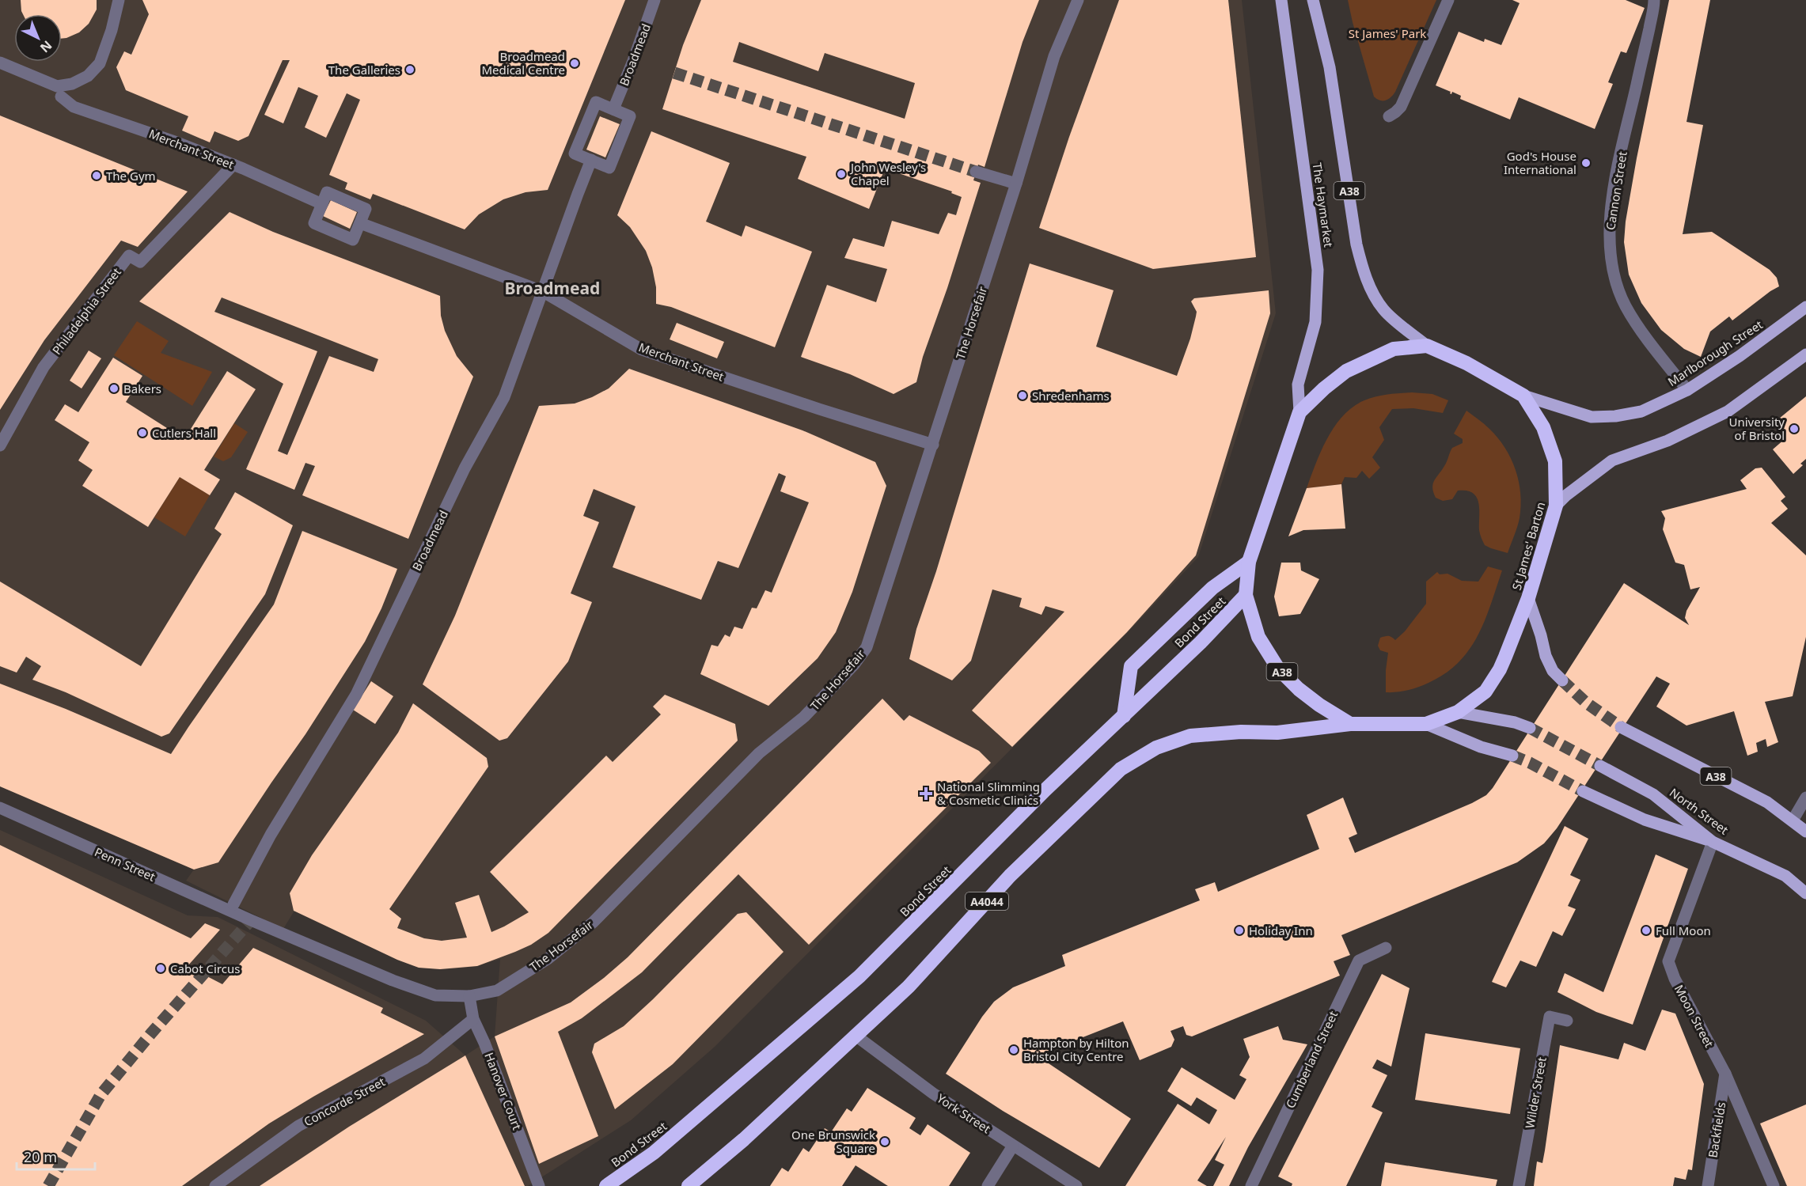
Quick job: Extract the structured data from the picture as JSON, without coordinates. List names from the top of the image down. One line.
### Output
{"streets":{"highway":["A38","St James' Barton","Bond Street","A4044"],"main road":["The Haymarket","Marlborough Street","North Street"],"street":["Broadmead","Merchant Street","Cannon Street","Philadelphia Street","The Horsefair","Penn Street","Moon Street","Cumberland Street","Hanover Court","Wilder Street","Concorde Street","York Street","Backfields"]},"crossings":[["Broadmead","Merchant Street"],["Merchant Street","Philadelphia Street"],["Merchant Street","The Horsefair"],["A38","St James' Barton"],["Cannon Street","Marlborough Street"],["The Haymarket","St James' Barton"],["The Horsefair","Penn Street"],["The Horsefair","Hanover Court"],["Marlborough Street","St James' Barton"],["St James' Barton","Bond Street"],["St James' Barton","A4044"],["North Street","Moon Street"],["A4044","York Street"],["Moon Street","Backfields"],["Hanover Court","Concorde Street"]],"districts":["Broadmead"],"parks":["St James' Park"],"places":{"other":["Broadmead Medical Centre","The Galleries","God's House International","John Wesley's Chapel","The Gym","Bakers","Shredenhams","University of Bristol","Cutlers Hall","Holiday Inn","Full Moon","Cabot Circus","Hampton by Hilton Bristol City Centre","One Brunswick Square"],"health":["National Slimming & Cosmetic Clinics"]},"scale_bar":"20 m","north":"bottom right"}
